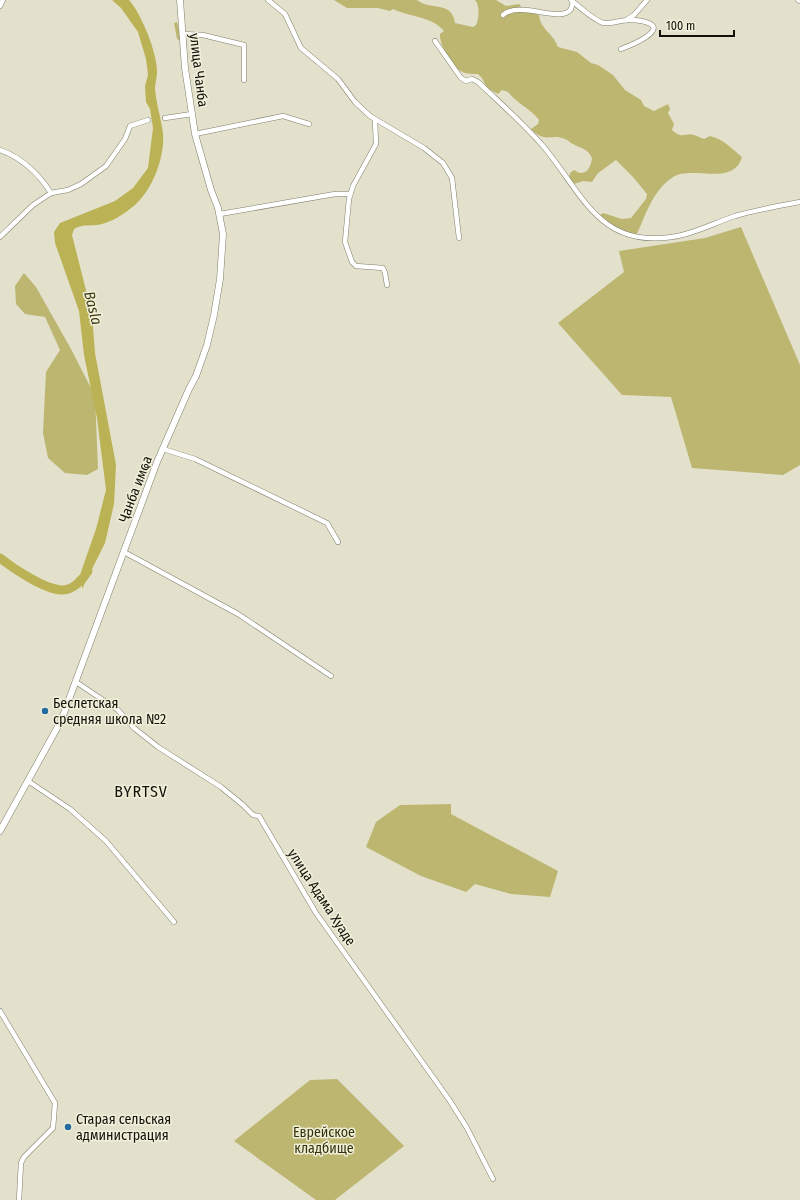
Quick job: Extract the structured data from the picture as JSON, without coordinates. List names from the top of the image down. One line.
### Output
{"streets":{"street":["улица Чанба","Ҷанба имҩа","улица Адама Хуаде"]},"crossings":[["улица Чанба","Ҷанба имҩа"],["Ҷанба имҩа","улица Адама Хуаде"]],"districts":["BYRTSV"],"water":["Basla"],"parks":["Еврейское кладбище"],"places":["Беслетская средняя школа №2","Старая сельская администрация"],"scale_bar":"100 m"}
